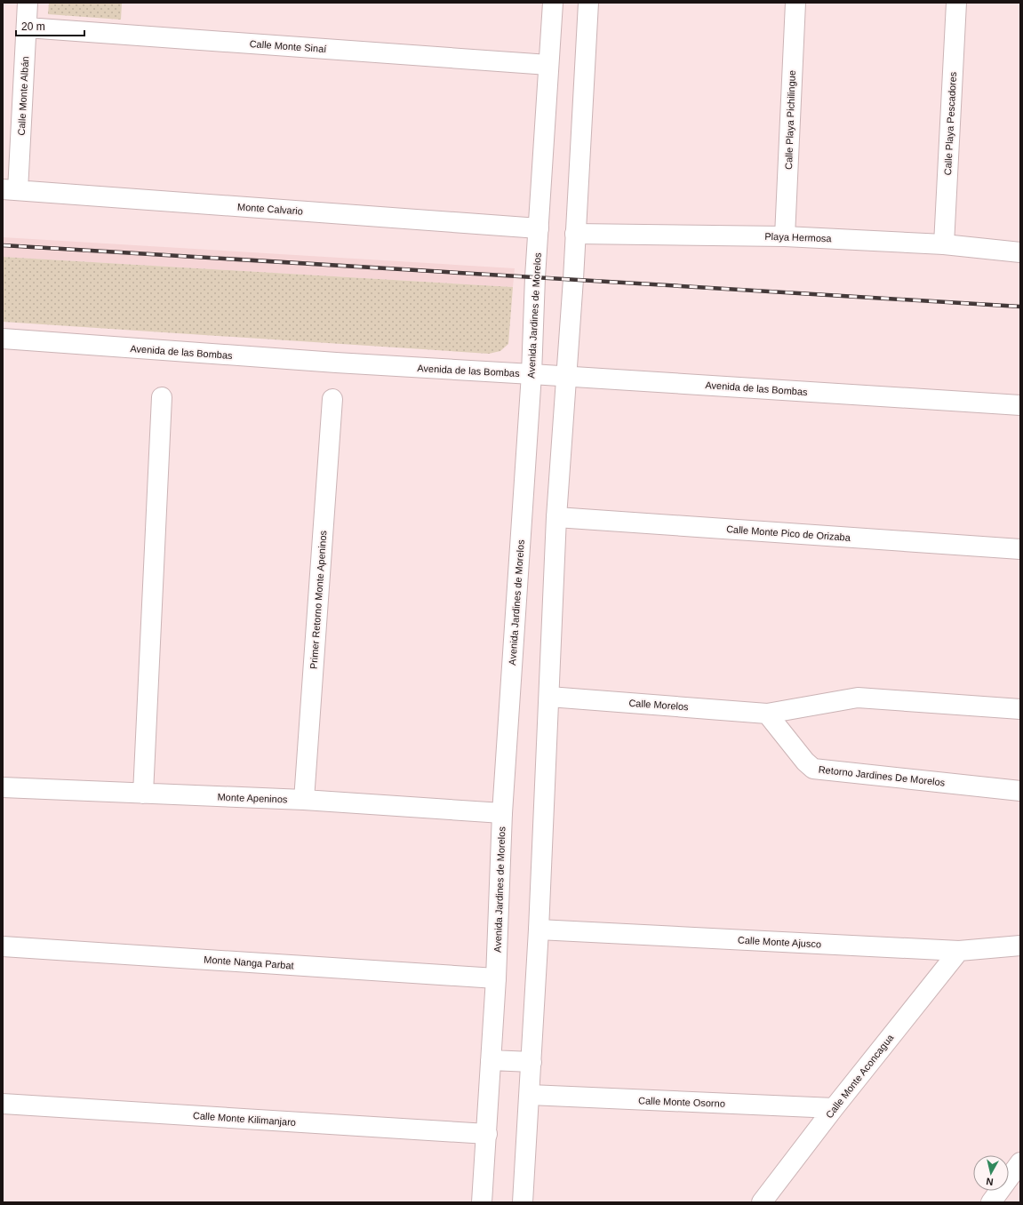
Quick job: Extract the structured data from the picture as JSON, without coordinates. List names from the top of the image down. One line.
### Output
{"streets":{"street":["Calle Monte Sinaí","Calle Monte Albán","Calle Playa Pichilingue","Calle Playa Pescadores","Monte Calvario","Playa Hermosa","Avenida Jardines de Morelos","Avenida de las Bombas","Calle Monte Pico de Orizaba","Primer Retorno Monte Apeninos","Calle Morelos","Retorno Jardines De Morelos","Monte Apeninos","Calle Monte Ajusco","Monte Nanga Parbat","Calle Monte Aconcagua","Calle Monte Osorno","Calle Monte Kilimanjaro"]},"crossings":[["Calle Monte Sinaí","Calle Monte Albán"],["Calle Monte Sinaí","Avenida Jardines de Morelos"],["Calle Monte Albán","Monte Calvario"],["Calle Playa Pichilingue","Playa Hermosa"],["Calle Playa Pescadores","Playa Hermosa"],["Monte Calvario","Avenida Jardines de Morelos"],["Avenida Jardines de Morelos","Avenida de las Bombas"],["Avenida Jardines de Morelos","Monte Apeninos"],["Avenida Jardines de Morelos","Monte Nanga Parbat"],["Avenida Jardines de Morelos","Calle Monte Kilimanjaro"],["Primer Retorno Monte Apeninos","Monte Apeninos"],["Calle Morelos","Retorno Jardines De Morelos"],["Calle Monte Ajusco","Calle Monte Aconcagua"],["Calle Monte Aconcagua","Calle Monte Osorno"]],"scale_bar":"20 m","north":"bottom"}
